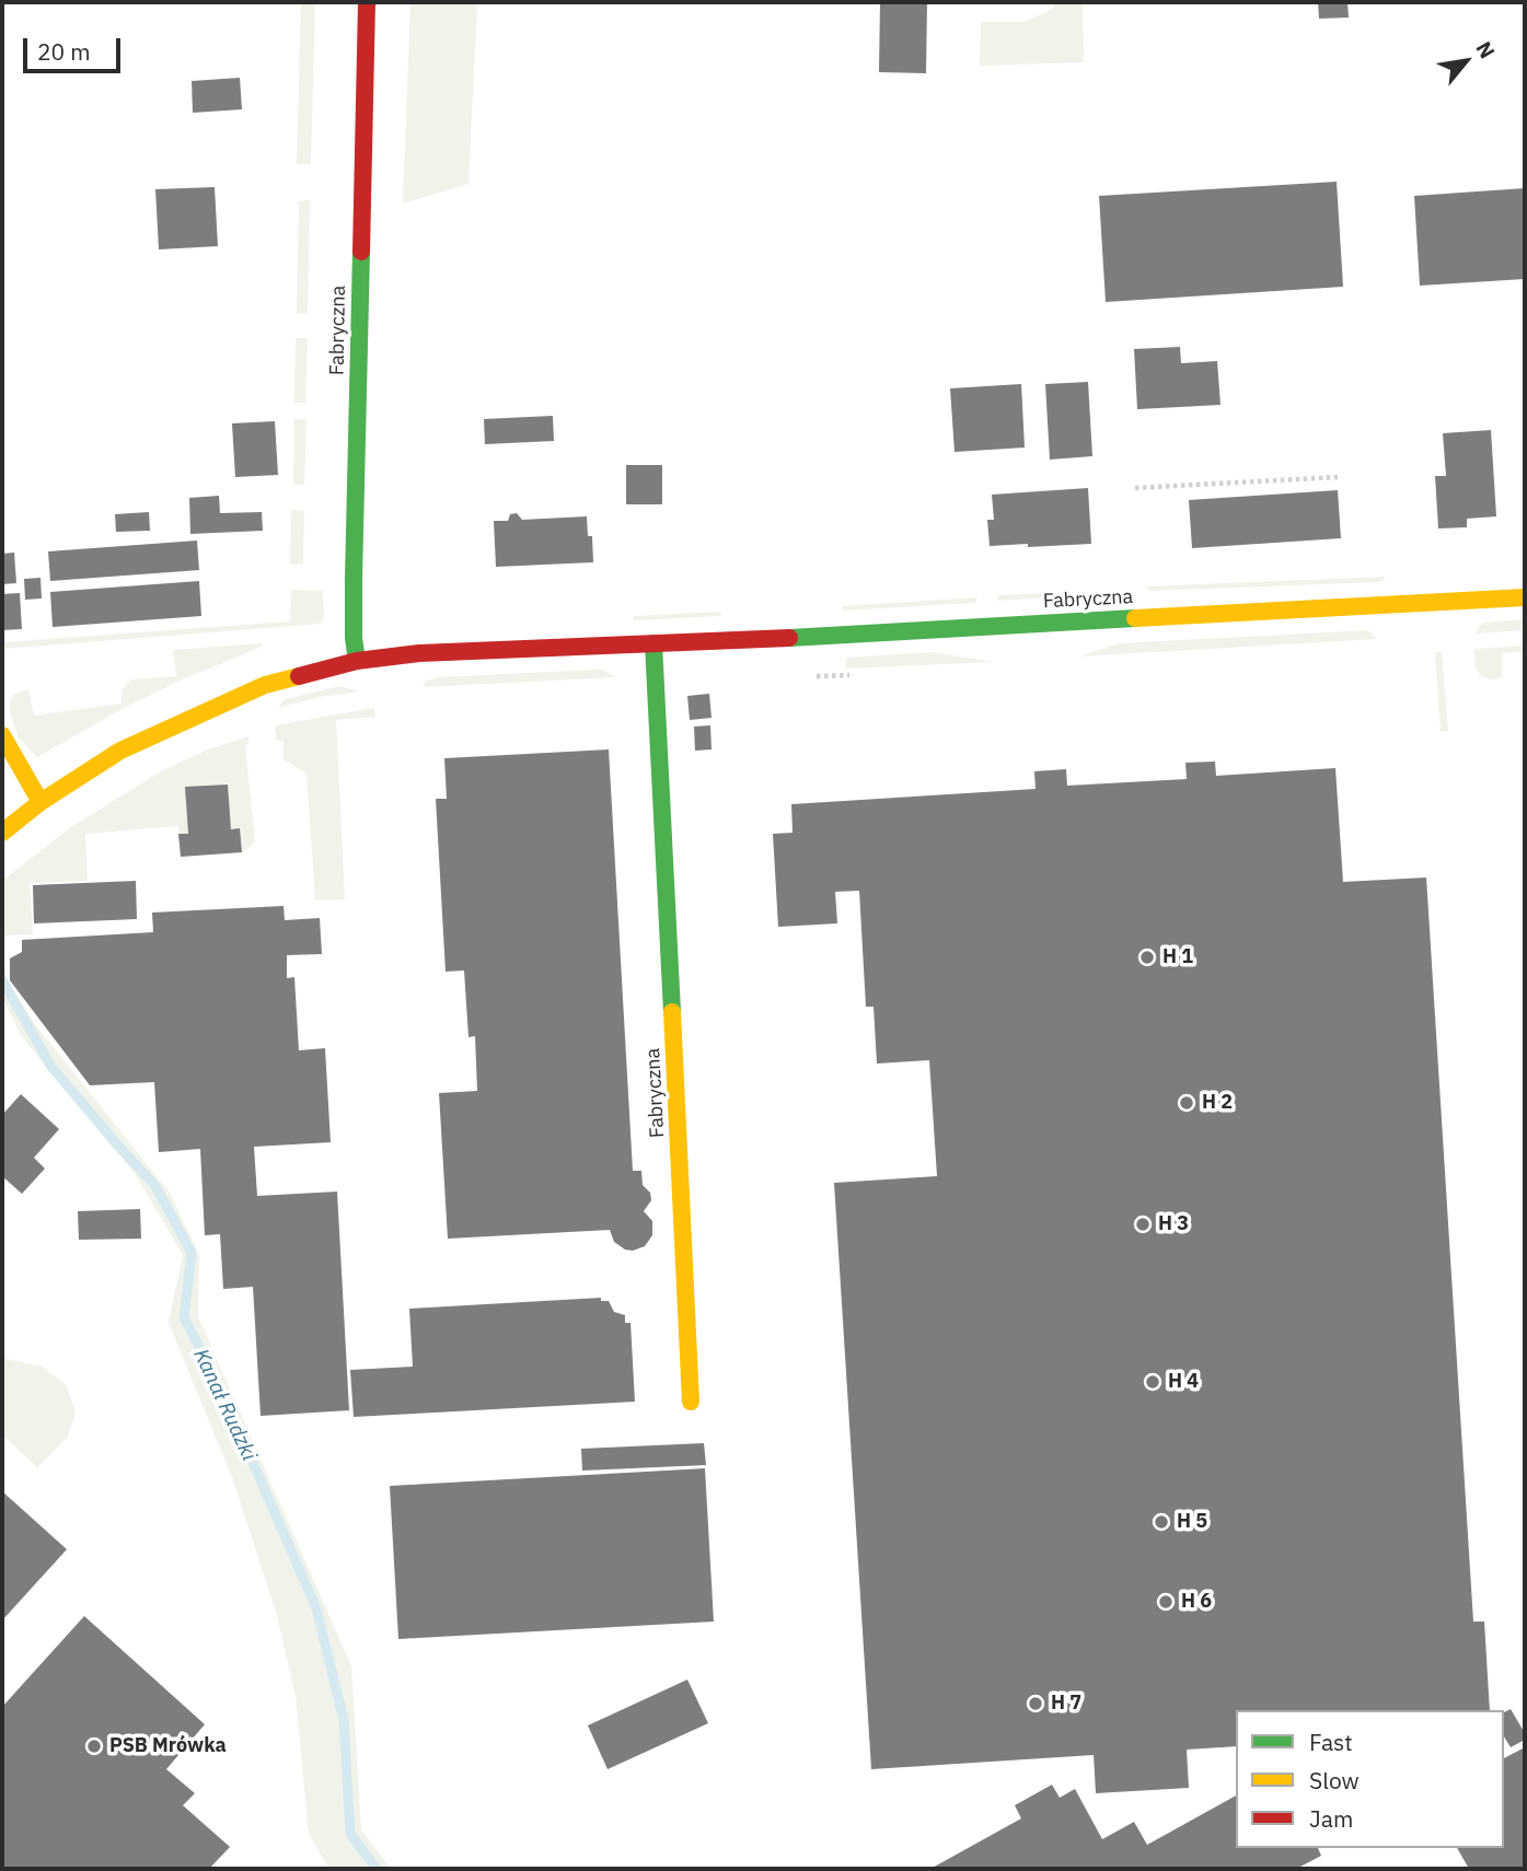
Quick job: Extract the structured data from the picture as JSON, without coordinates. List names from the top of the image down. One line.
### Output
{"streets":{"street":["Fabryczna"]},"water":["Kanał Rudzki"],"places":["H 1","H 2","H 3","H 4","H 5","H 6","H 7","PSB Mrówka"],"legend":["Fast","Slow","Jam"],"scale_bar":"20 m","north":"top right"}
